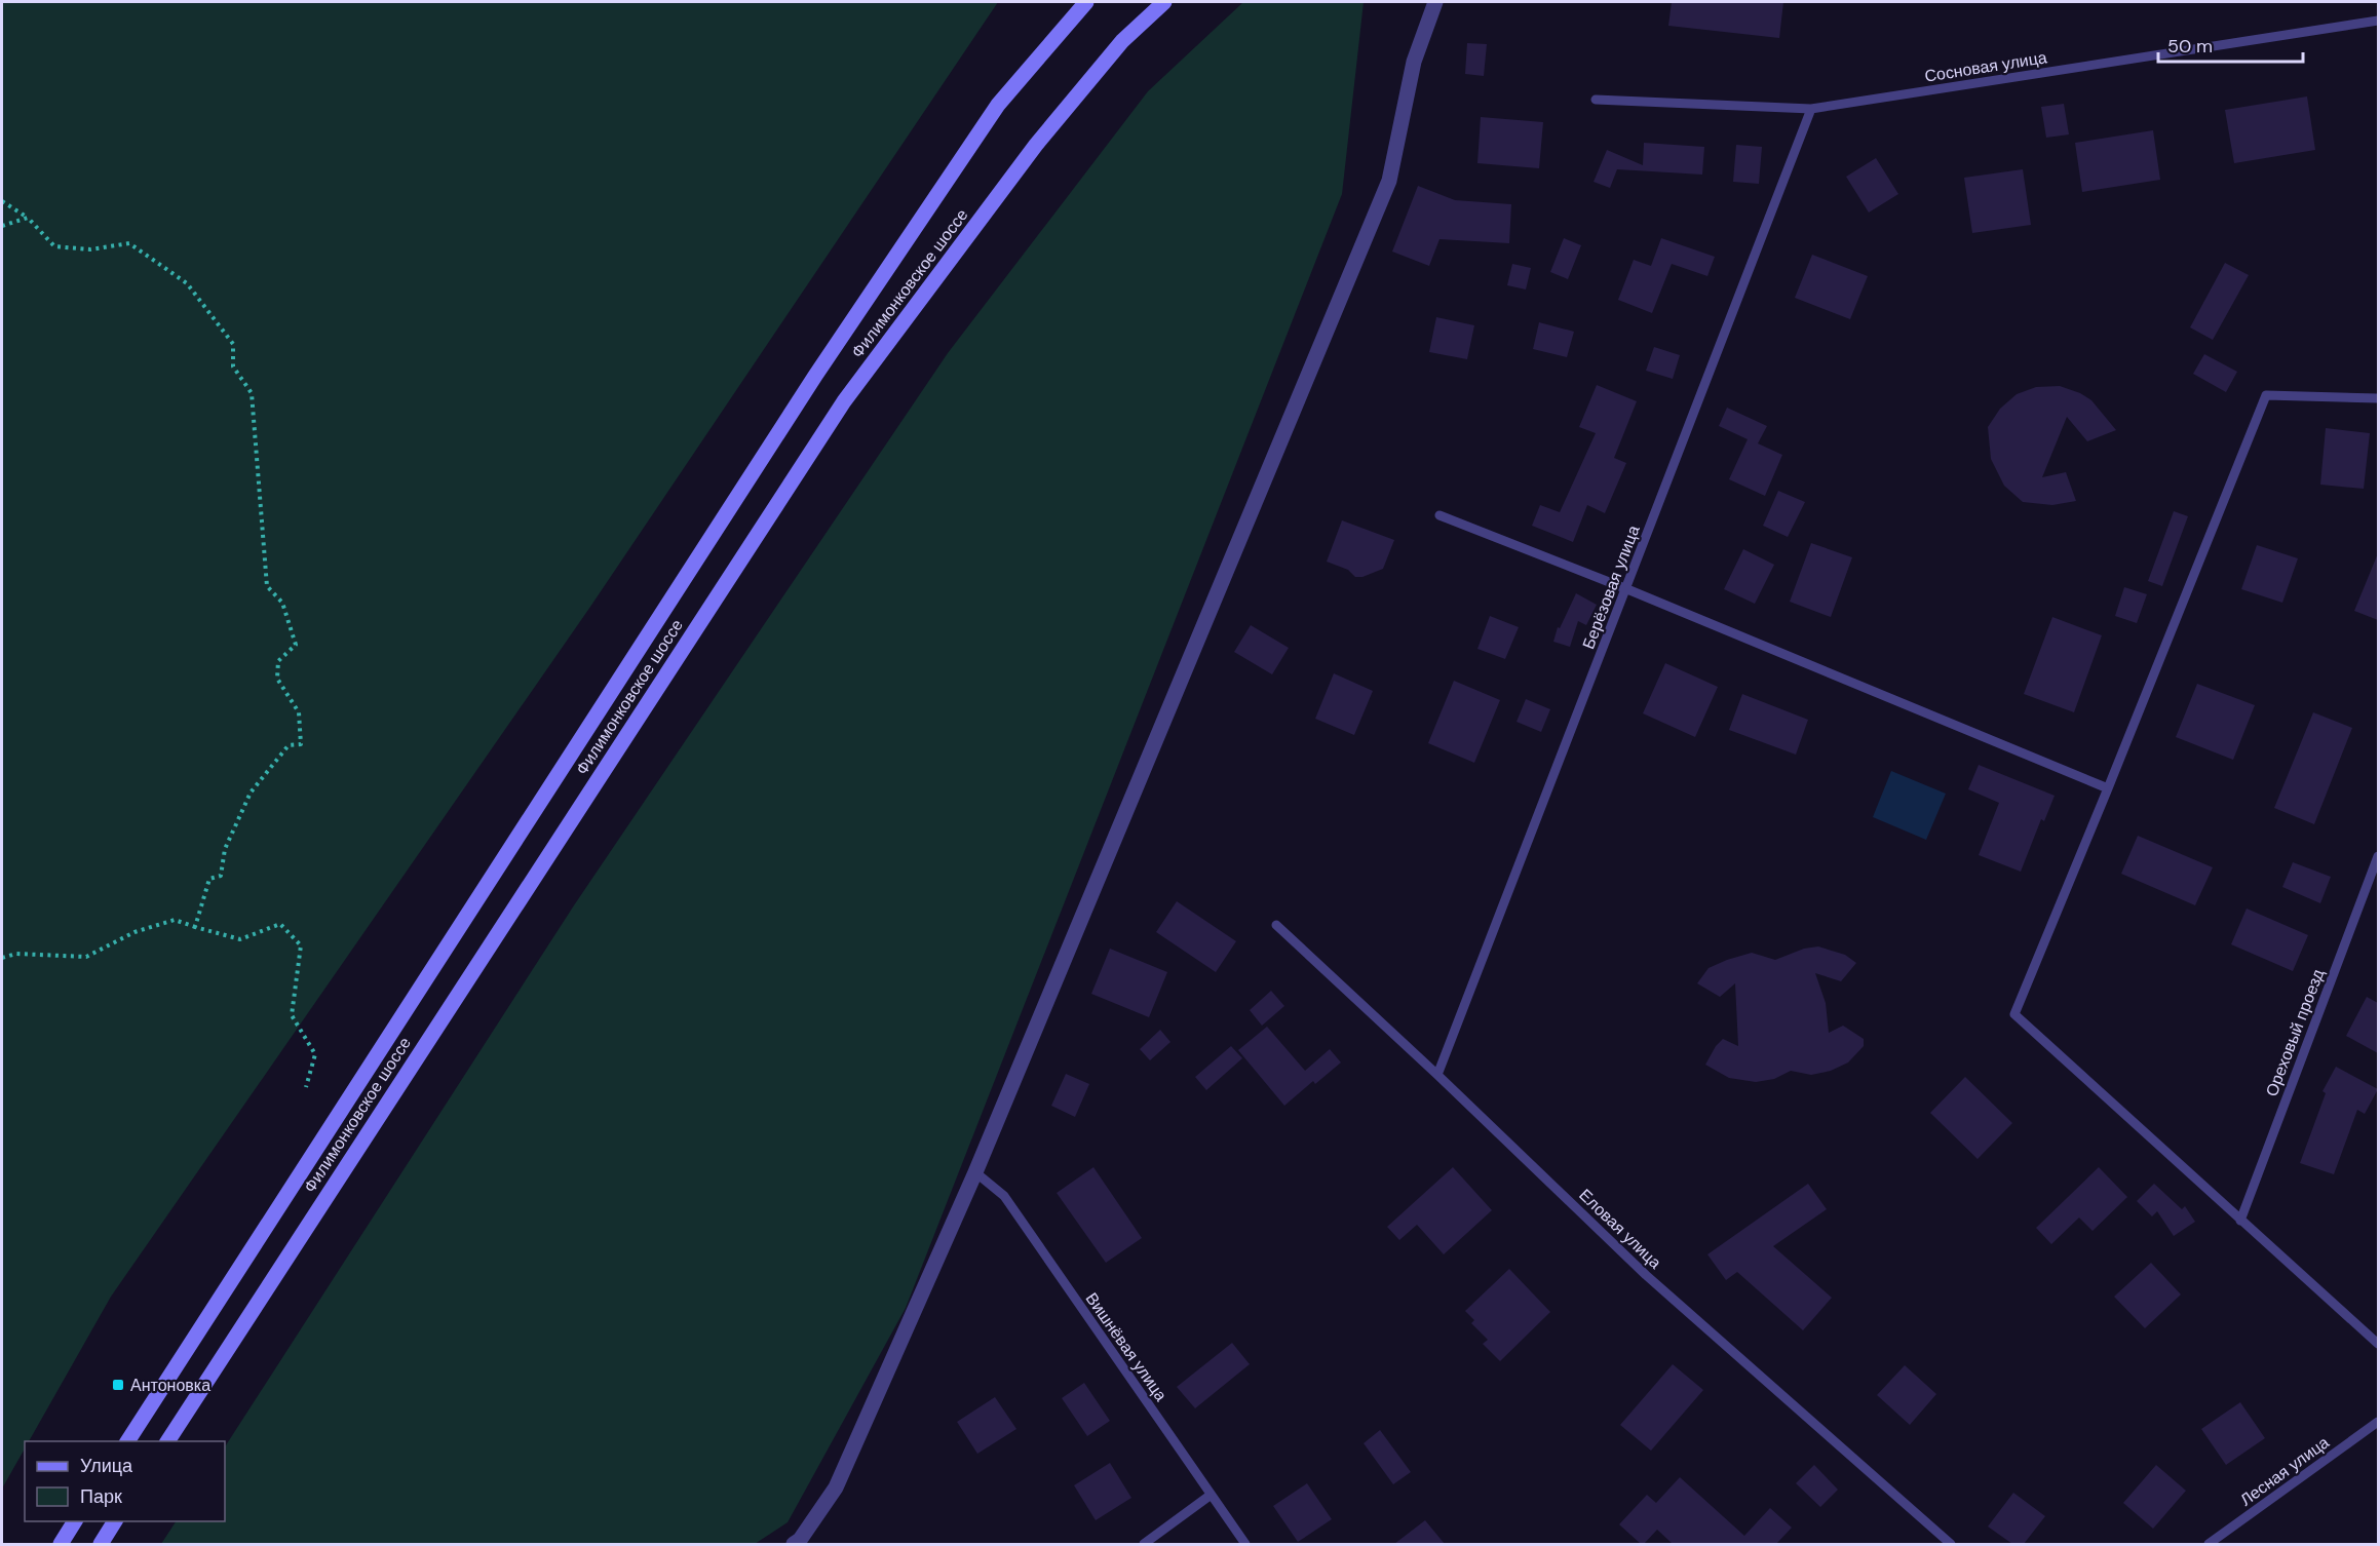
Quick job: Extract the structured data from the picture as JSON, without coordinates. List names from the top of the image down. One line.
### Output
{"streets":{"main road":["Филимонковское шоссе"],"lane":["Сосновая улица","Берёзовая улица","Ореховый проезд","Еловая улица","Вишнёвая улица","Лесная улица"]},"crossings":[["Сосновая улица","Берёзовая улица"],["Берёзовая улица","Еловая улица"]],"places":{"transit":["Антоновка"]},"legend":["Улица","Парк"],"scale_bar":"50 m"}
